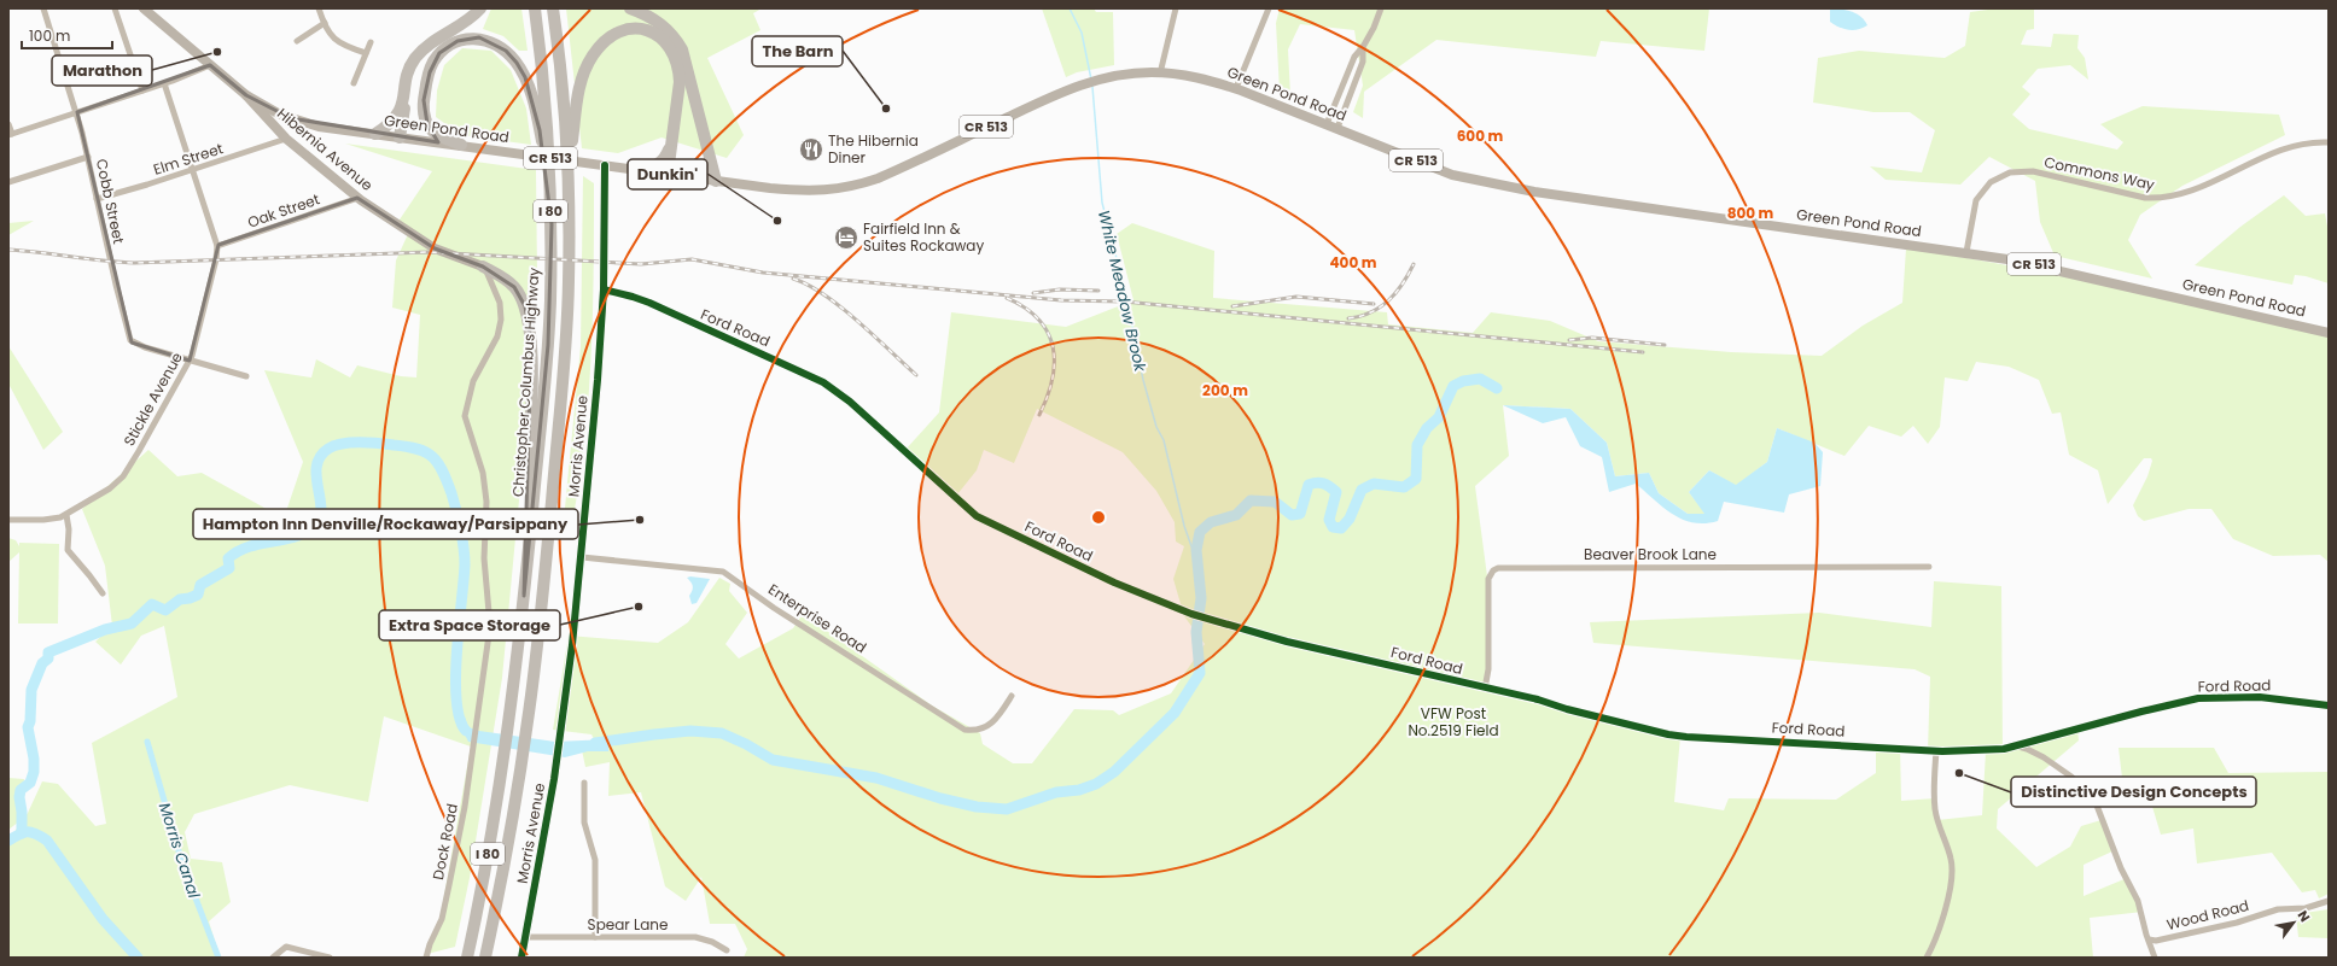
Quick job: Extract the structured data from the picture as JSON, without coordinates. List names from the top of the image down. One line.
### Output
{"streets":{"highway":["I 80","Christopher Columbus Highway"],"main road":["Green Pond Road","CR 513","Hibernia Avenue"],"street":["Elm Street","Commons Way","Cobb Street","Oak Street","Ford Road","Stickle Avenue","Morris Avenue","Beaver Brook Lane","Enterprise Road","Dock Road","Wood Road","Spear Lane"]},"crossings":[["Green Pond Road","Hibernia Avenue"],["Green Pond Road","Commons Way"],["Green Pond Road","Morris Avenue"],["Hibernia Avenue","Elm Street"],["Hibernia Avenue","Oak Street"],["Hibernia Avenue","Dock Road"],["Elm Street","Cobb Street"],["Elm Street","Stickle Avenue"],["Cobb Street","Stickle Avenue"],["Oak Street","Stickle Avenue"],["Ford Road","Morris Avenue"],["Ford Road","Beaver Brook Lane"],["Morris Avenue","Enterprise Road"],["Morris Avenue","Spear Lane"]],"water":["White Meadow Brook","Morris Canal"],"parks":["VFW Post No.2519 Field"],"places":{"other":["Marathon","The Barn","Dunkin'","Hampton Inn Denville/Rockaway/Parsippany","Extra Space Storage","Distinctive Design Concepts"],"restaurant":["The Hibernia Diner"],"hotel":["Fairfield Inn & Suites Rockaway"]},"scale_bar":"100 m","north":"top right","rings":["600 m","800 m","400 m","200 m"]}
